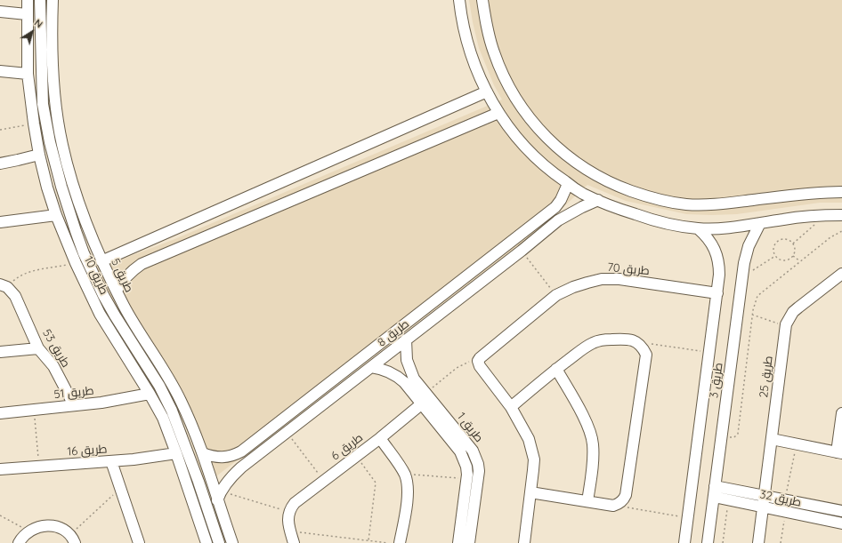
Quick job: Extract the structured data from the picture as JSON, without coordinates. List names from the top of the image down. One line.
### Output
{"streets":{"street":["طريق 70","طريق 10","طريق 5","طريق 8","طريق 53","طريق 25","طريق 3","طريق 51","طريق 1","طريق 6","طريق 16","طريق 32"]},"crossings":[["طريق 70","طريق 3"],["طريق 10","طريق 51"],["طريق 10","طريق 16"],["طريق 5","طريق 8"],["طريق 8","طريق 1"],["طريق 53","طريق 51"],["طريق 25","طريق 32"],["طريق 3","طريق 32"],["طريق 1","طريق 6"]],"north":"top right"}
